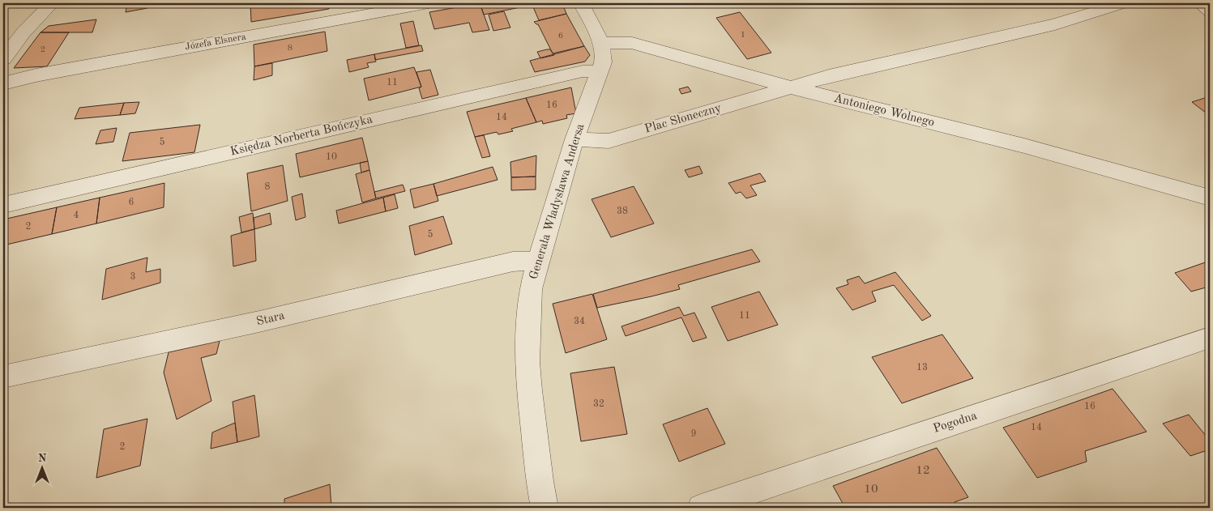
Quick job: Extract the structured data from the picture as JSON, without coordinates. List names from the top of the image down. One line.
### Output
{"streets":{"street":["Józefa Elsnera","Antoniego Wolnego","Plac Słoneczny","Księdza Norberta Bończyka","Generała Władysława Andersa","Stara","Pogodna"]},"crossings":[["Antoniego Wolnego","Plac Słoneczny"],["Antoniego Wolnego","Generała Władysława Andersa"],["Plac Słoneczny","Generała Władysława Andersa"],["Księdza Norberta Bończyka","Generała Władysława Andersa"],["Generała Władysława Andersa","Stara"]],"house_numbers":["1","6","8","2","11","16","14","5","10","8","6","38","4","2","5","3","11","34","13","32","16","14","9","2","12","10"],"north":"top"}
